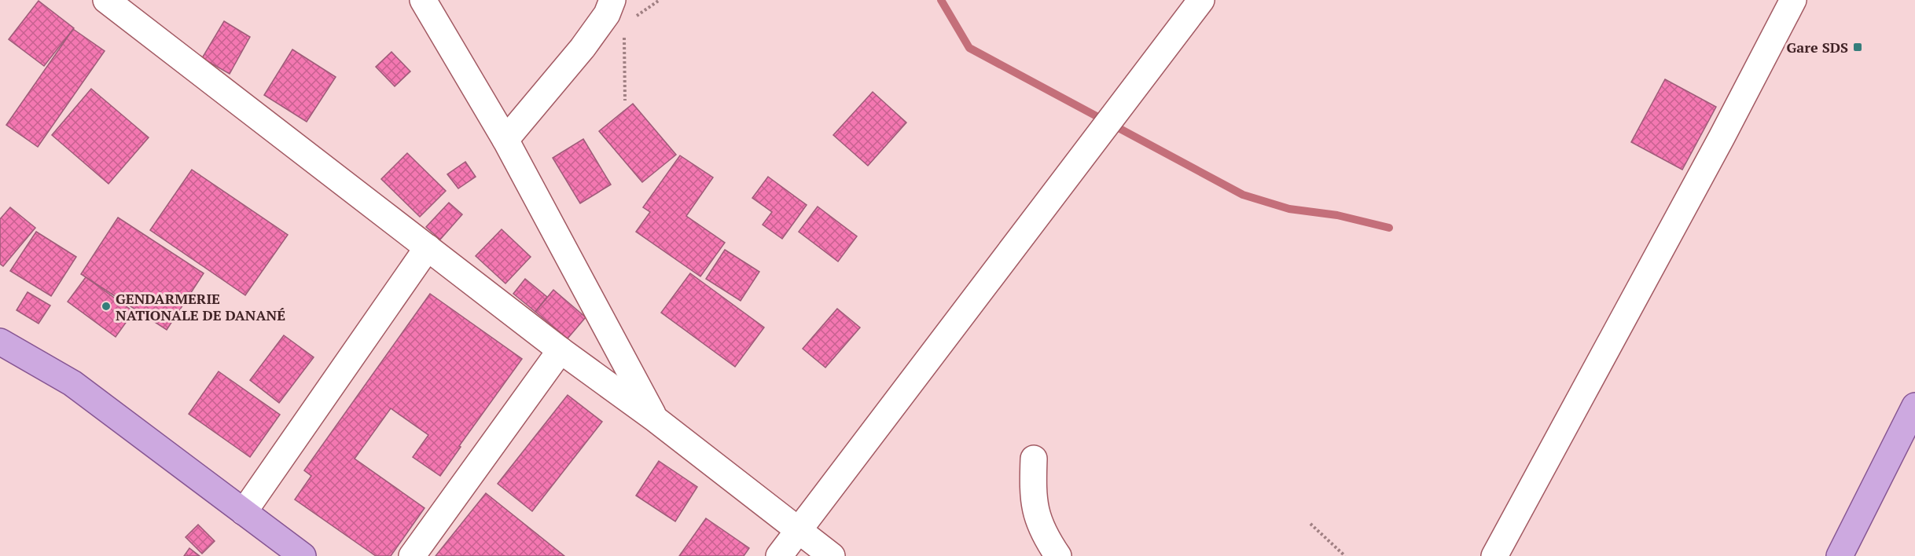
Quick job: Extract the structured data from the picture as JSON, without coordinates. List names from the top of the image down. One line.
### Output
{"places":{"transit":["Gare SDS"],"other":["GENDARMERIE NATIONALE DE DANANÉ"]}}
